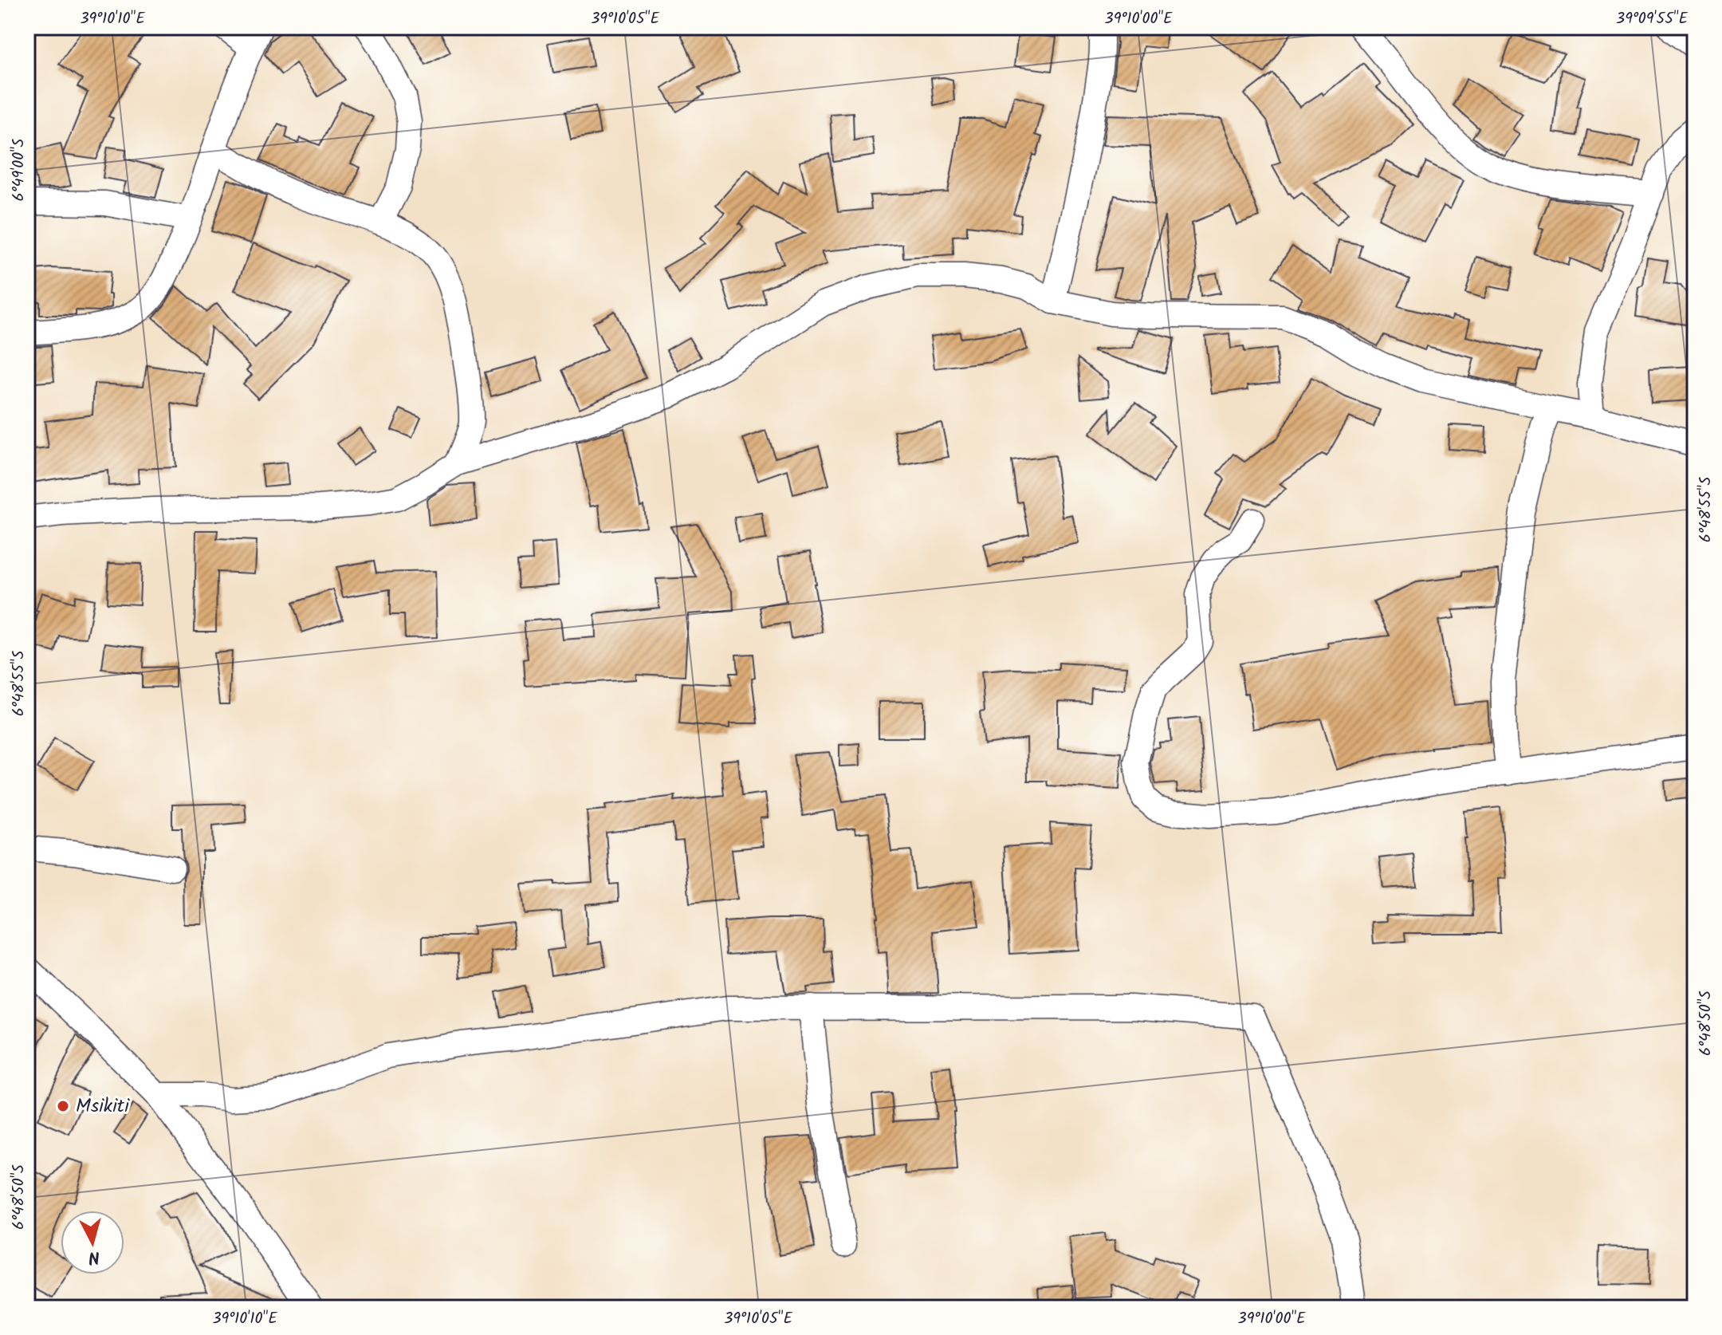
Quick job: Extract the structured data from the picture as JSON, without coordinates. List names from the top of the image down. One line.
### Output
{"places":["Msikiti"],"north":"bottom","coordinates":["39°10'10\"E","39°10'05\"E","39°10'00\"E","39°09'55\"E","6°49'00\"S","6°48'55\"S","6°48'50\"S"]}
